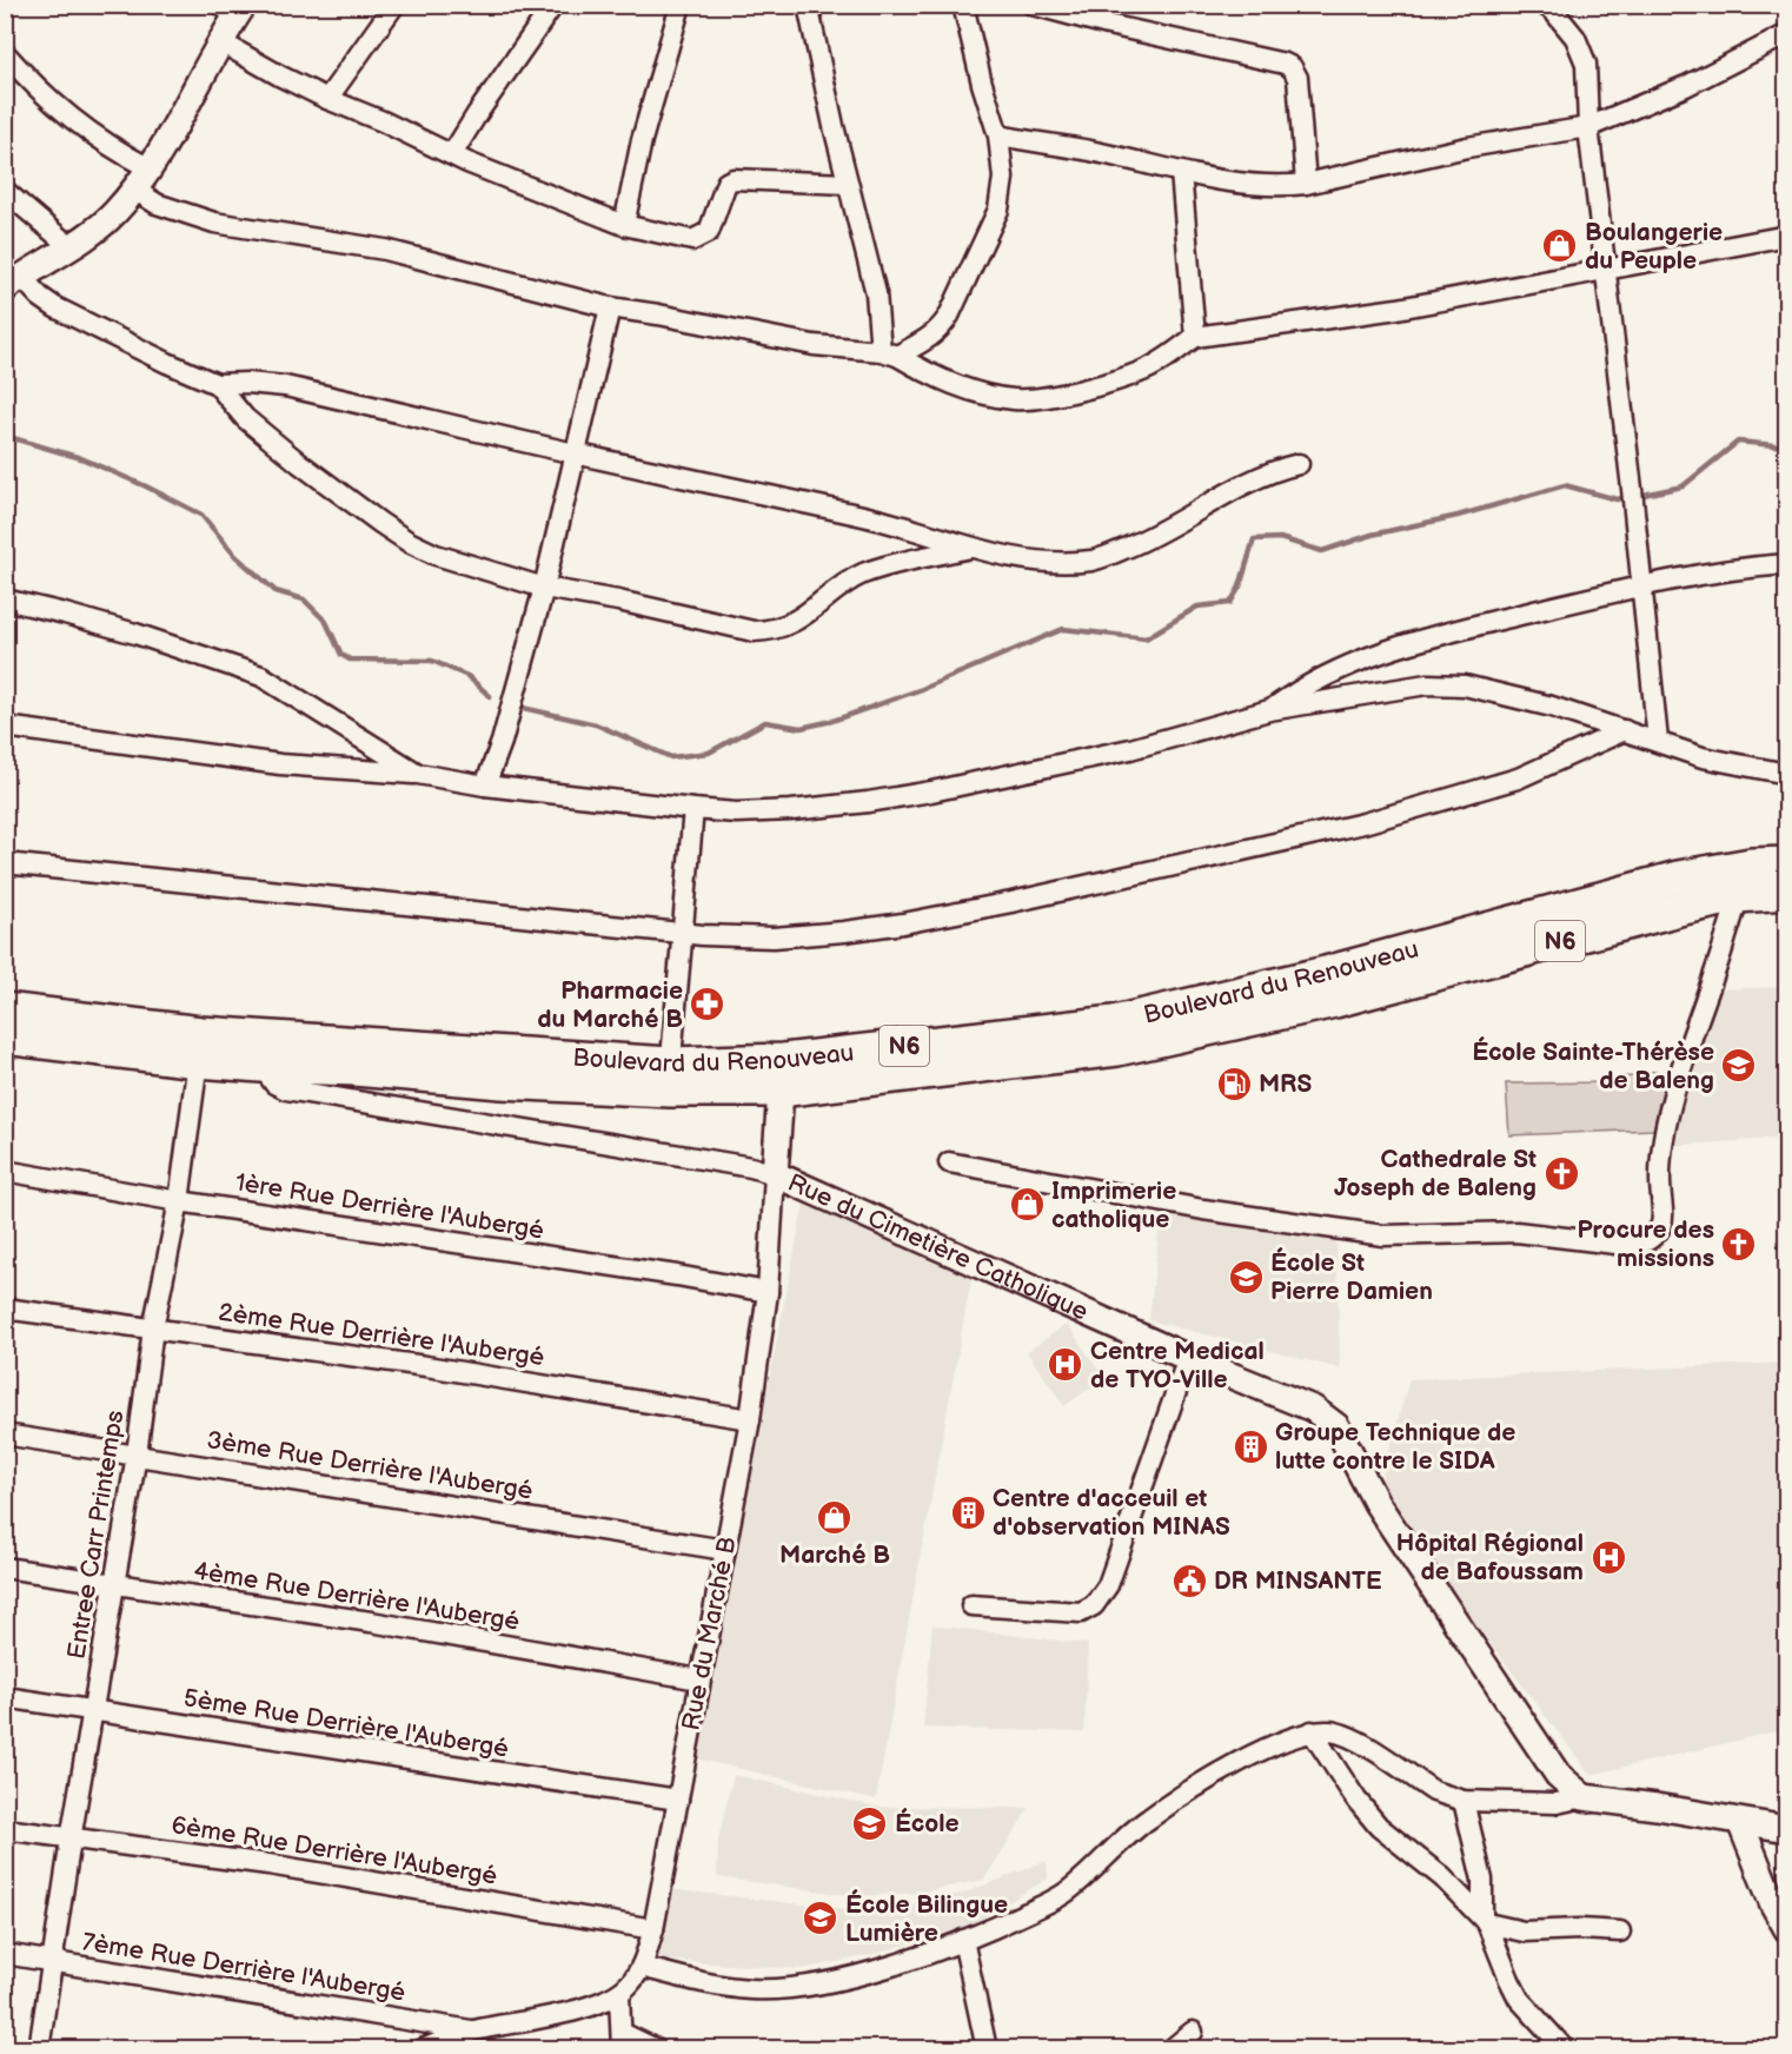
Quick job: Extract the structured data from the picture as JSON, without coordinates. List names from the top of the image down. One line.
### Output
{"streets":{"highway":["N6","Boulevard du Renouveau"],"street":["1ère Rue Derrière l'Aubergé","Rue du Cimetière Catholique","2ème Rue Derrière l'Aubergé","3ème Rue Derrière l'Aubergé","Entree Carr Printemps","4ème Rue Derrière l'Aubergé","Rue du Marché B","5ème Rue Derrière l'Aubergé","6ème Rue Derrière l'Aubergé","7ème Rue Derrière l'Aubergé"]},"crossings":[["Boulevard du Renouveau","Rue du Cimetière Catholique"],["Boulevard du Renouveau","Entree Carr Printemps"],["Boulevard du Renouveau","Rue du Marché B"],["1ère Rue Derrière l'Aubergé","Entree Carr Printemps"],["1ère Rue Derrière l'Aubergé","Rue du Marché B"],["Rue du Cimetière Catholique","Rue du Marché B"],["2ème Rue Derrière l'Aubergé","Entree Carr Printemps"],["2ème Rue Derrière l'Aubergé","Rue du Marché B"],["3ème Rue Derrière l'Aubergé","Entree Carr Printemps"],["3ème Rue Derrière l'Aubergé","Rue du Marché B"],["Entree Carr Printemps","4ème Rue Derrière l'Aubergé"],["Entree Carr Printemps","5ème Rue Derrière l'Aubergé"],["Entree Carr Printemps","6ème Rue Derrière l'Aubergé"],["Entree Carr Printemps","7ème Rue Derrière l'Aubergé"],["4ème Rue Derrière l'Aubergé","Rue du Marché B"],["Rue du Marché B","5ème Rue Derrière l'Aubergé"],["Rue du Marché B","6ème Rue Derrière l'Aubergé"]],"places":{"shop":["Boulangerie du Peuple","Imprimerie catholique","Marché B"],"pharmacy":["Pharmacie du Marché B"],"school or university":["École Sainte-Thérèse de Baleng","École St Pierre Damien","École","École Bilingue Lumière"],"fuel station":["MRS"],"church":["Cathedrale St Joseph de Baleng","Procure des missions"],"hospital":["Centre Medical de TYO-Ville","Hôpital Régional de Bafoussam"],"building":["Groupe Technique de lutte contre le SIDA","Centre d'acceuil et d'observation MINAS"],"public building":["DR MINSANTE"]}}
